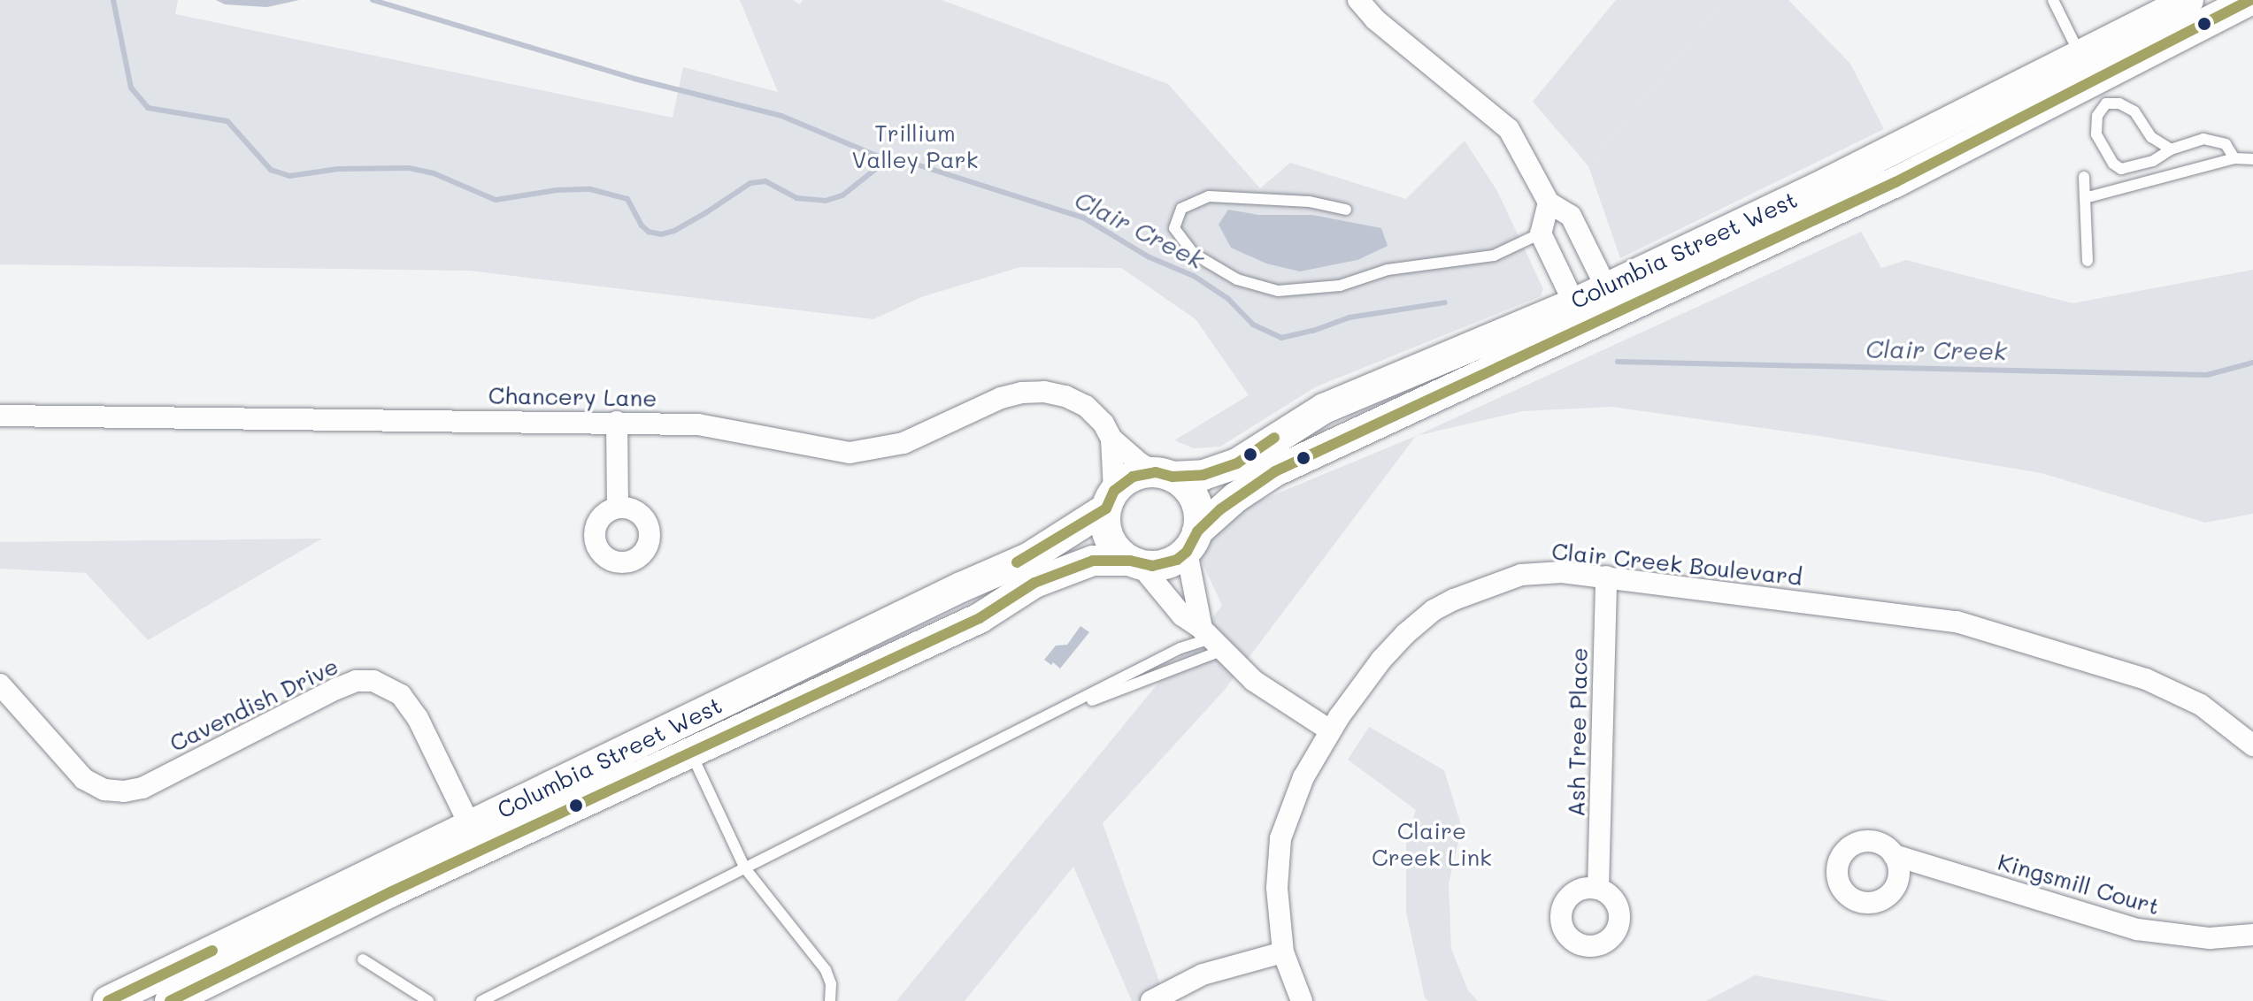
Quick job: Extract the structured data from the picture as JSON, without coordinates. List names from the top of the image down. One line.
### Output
{"streets":{"main road":["Columbia Street West"],"street":["Chancery Lane","Clair Creek Boulevard","Cavendish Drive","Ash Tree Place","Kingsmill Court"]},"crossings":[["Columbia Street West","Chancery Lane"],["Columbia Street West","Cavendish Drive"],["Clair Creek Boulevard","Ash Tree Place"]],"water":["Clair Creek"],"parks":["Trillium Valley Park","Claire Creek Link"]}
